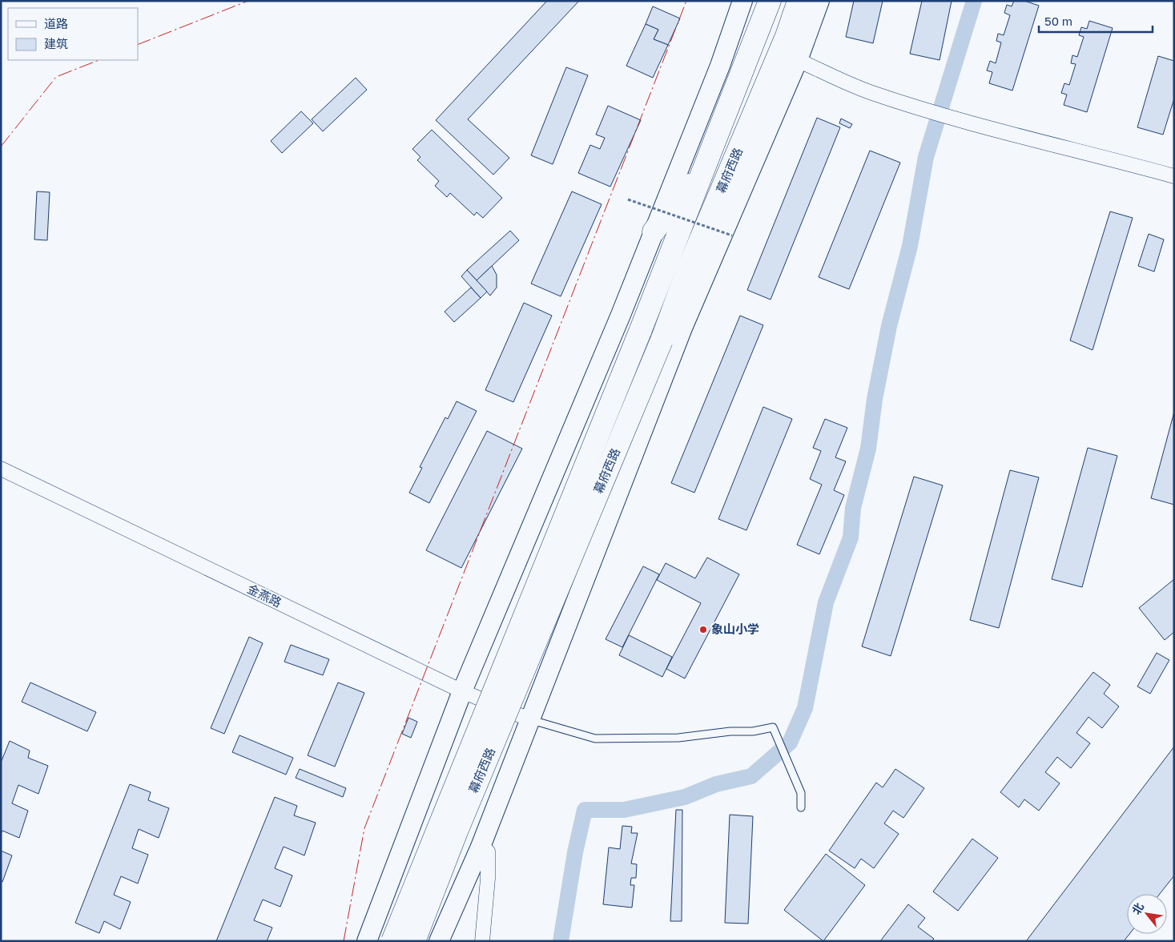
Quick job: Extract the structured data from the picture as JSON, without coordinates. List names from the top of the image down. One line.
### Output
{"streets":{"highway":["幕府西路"],"street":["金燕路"]},"crossings":[["幕府西路","金燕路"]],"places":["象山小学"],"legend":["道路","建筑"],"scale_bar":"50 m","north":"top left"}
